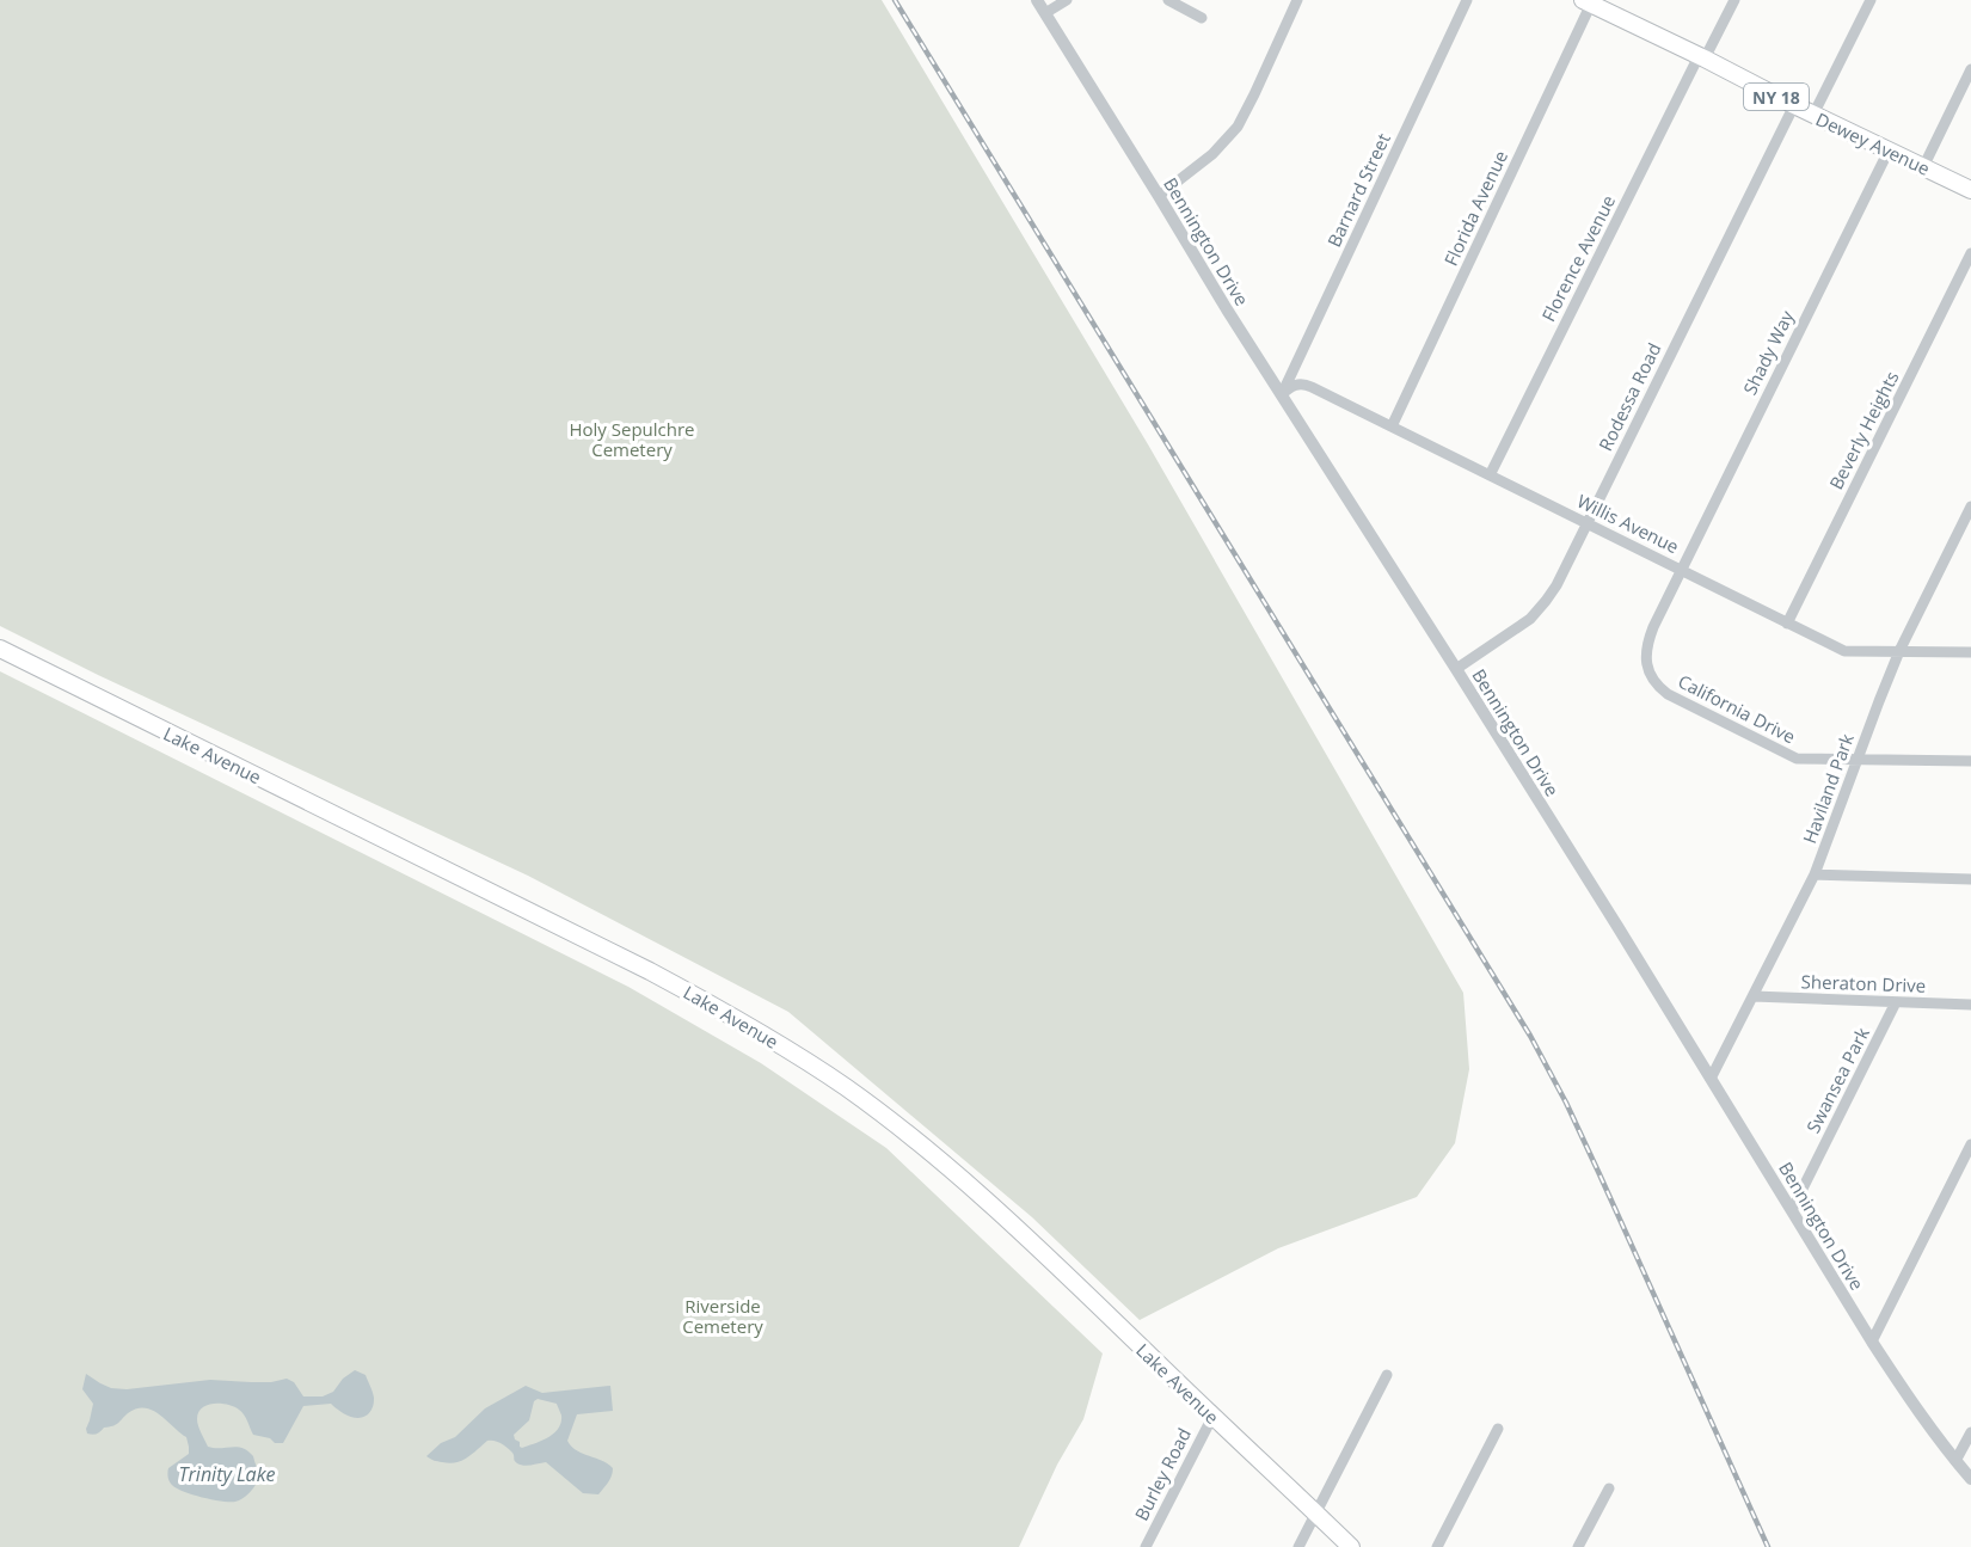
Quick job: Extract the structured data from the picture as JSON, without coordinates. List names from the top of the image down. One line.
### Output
{"streets":{"main road":["NY 18","Dewey Avenue","Lake Avenue"],"street":["Barnard Street","Florida Avenue","Bennington Drive","Florence Avenue","Shady Way","Rodessa Road","Beverly Heights","Willis Avenue","California Drive","Haviland Park","Sheraton Drive","Swansea Park","Burley Road"]},"crossings":[["Dewey Avenue","Florida Avenue"],["Dewey Avenue","Florence Avenue"],["Dewey Avenue","Shady Way"],["Dewey Avenue","Rodessa Road"],["Barnard Street","Bennington Drive"],["Barnard Street","Willis Avenue"],["Florida Avenue","Willis Avenue"],["Bennington Drive","Rodessa Road"],["Bennington Drive","Willis Avenue"],["Bennington Drive","Haviland Park"],["Bennington Drive","Swansea Park"],["Florence Avenue","Willis Avenue"],["Shady Way","Willis Avenue"],["Shady Way","California Drive"],["Rodessa Road","Willis Avenue"],["Beverly Heights","Willis Avenue"],["Willis Avenue","California Drive"],["Willis Avenue","Haviland Park"],["California Drive","Haviland Park"],["Lake Avenue","Burley Road"],["Haviland Park","Sheraton Drive"],["Sheraton Drive","Swansea Park"]],"water":["Trinity Lake"],"parks":["Holy Sepulchre Cemetery","Riverside Cemetery"]}
